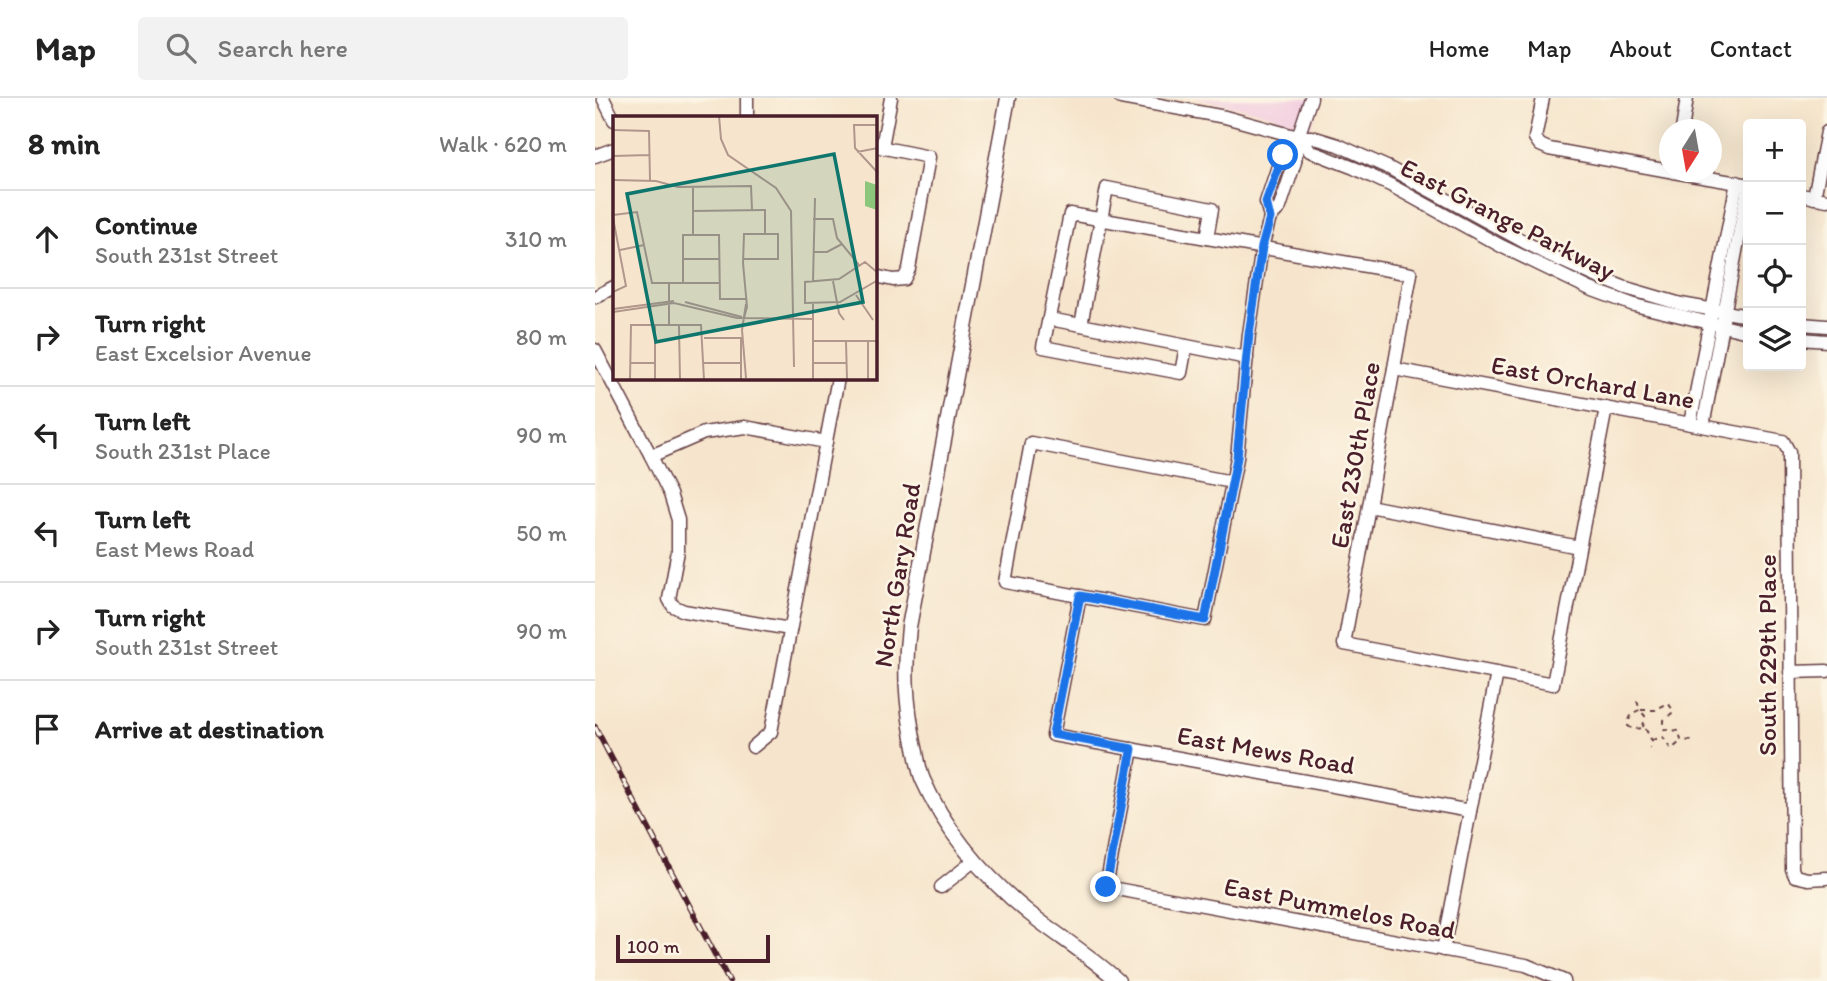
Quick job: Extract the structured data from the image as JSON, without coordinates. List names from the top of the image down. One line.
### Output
{"streets":{"main road":["North Gary Road"],"street":["East Grange Parkway","East Orchard Lane","East 230th Place","South 229th Place","East Mews Road","East Pummelos Road"]},"crossings":[["East Orchard Lane","East 230th Place"],["East Orchard Lane","South 229th Place"],["East Mews Road","East Pummelos Road"]],"scale_bar":"100 m","north":"bottom","page":{"header":"Map","search":"Search here","nav":["Home","Map","About","Contact"],"heading":["8 min","Walk · 620 m"],"map_buttons":["+","−"],"list":[["Continue","South 231st Street","310 m"],["Turn right","East Excelsior Avenue","80 m"],["Turn left","South 231st Place","90 m"],["Turn left","East Mews Road","50 m"],["Turn right","South 231st Street","90 m"],"Arrive at destination"],"scale":"100 m"}}
